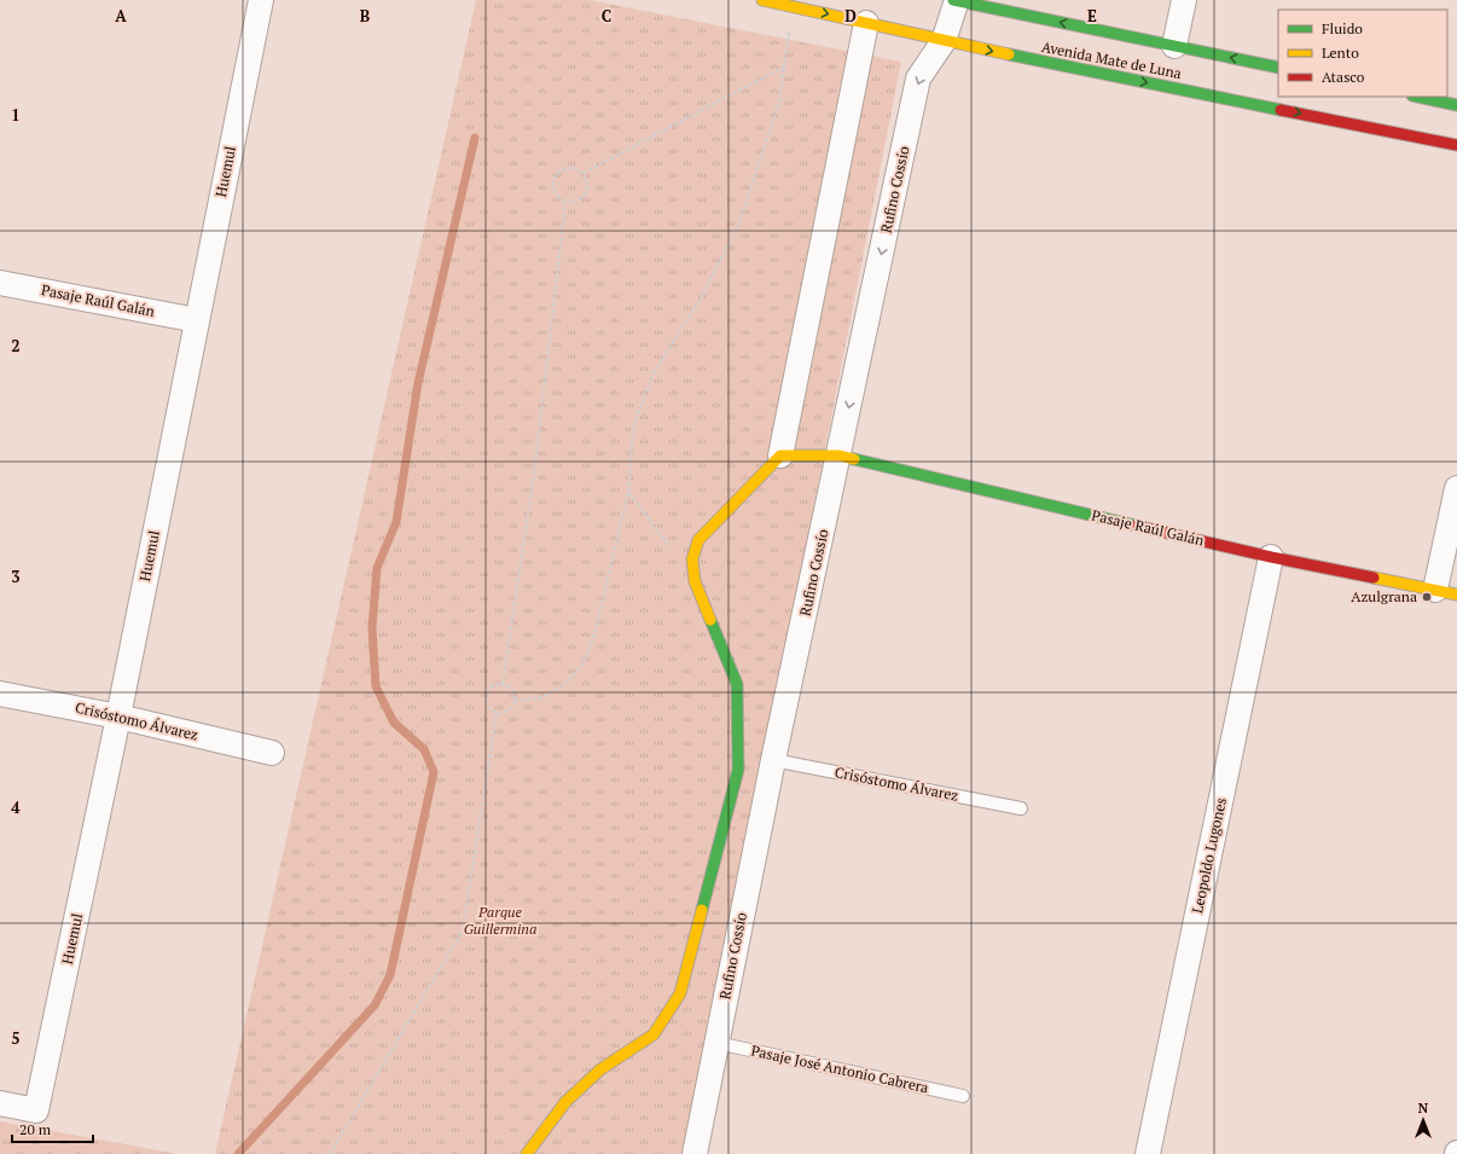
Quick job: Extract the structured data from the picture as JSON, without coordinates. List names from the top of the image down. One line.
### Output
{"streets":{"street":["Avenida Mate de Luna","Huemul","Rufino Cossío","Pasaje Raúl Galán","Crisóstomo Álvarez","Leopoldo Lugones"],"lane":["Pasaje José Antonio Cabrera"]},"crossings":[["Avenida Mate de Luna","Rufino Cossío"],["Huemul","Pasaje Raúl Galán"],["Huemul","Crisóstomo Álvarez"],["Rufino Cossío","Pasaje Raúl Galán"],["Rufino Cossío","Crisóstomo Álvarez"],["Rufino Cossío","Pasaje José Antonio Cabrera"],["Pasaje Raúl Galán","Leopoldo Lugones"]],"parks":["Parque Guillermina"],"places":["Azulgrana"],"legend":["Fluido","Lento","Atasco"],"scale_bar":"20 m","north":"top","grid":{"columns":["A","B","C","D","E"],"rows":["1","2","3","4","5"]}}
